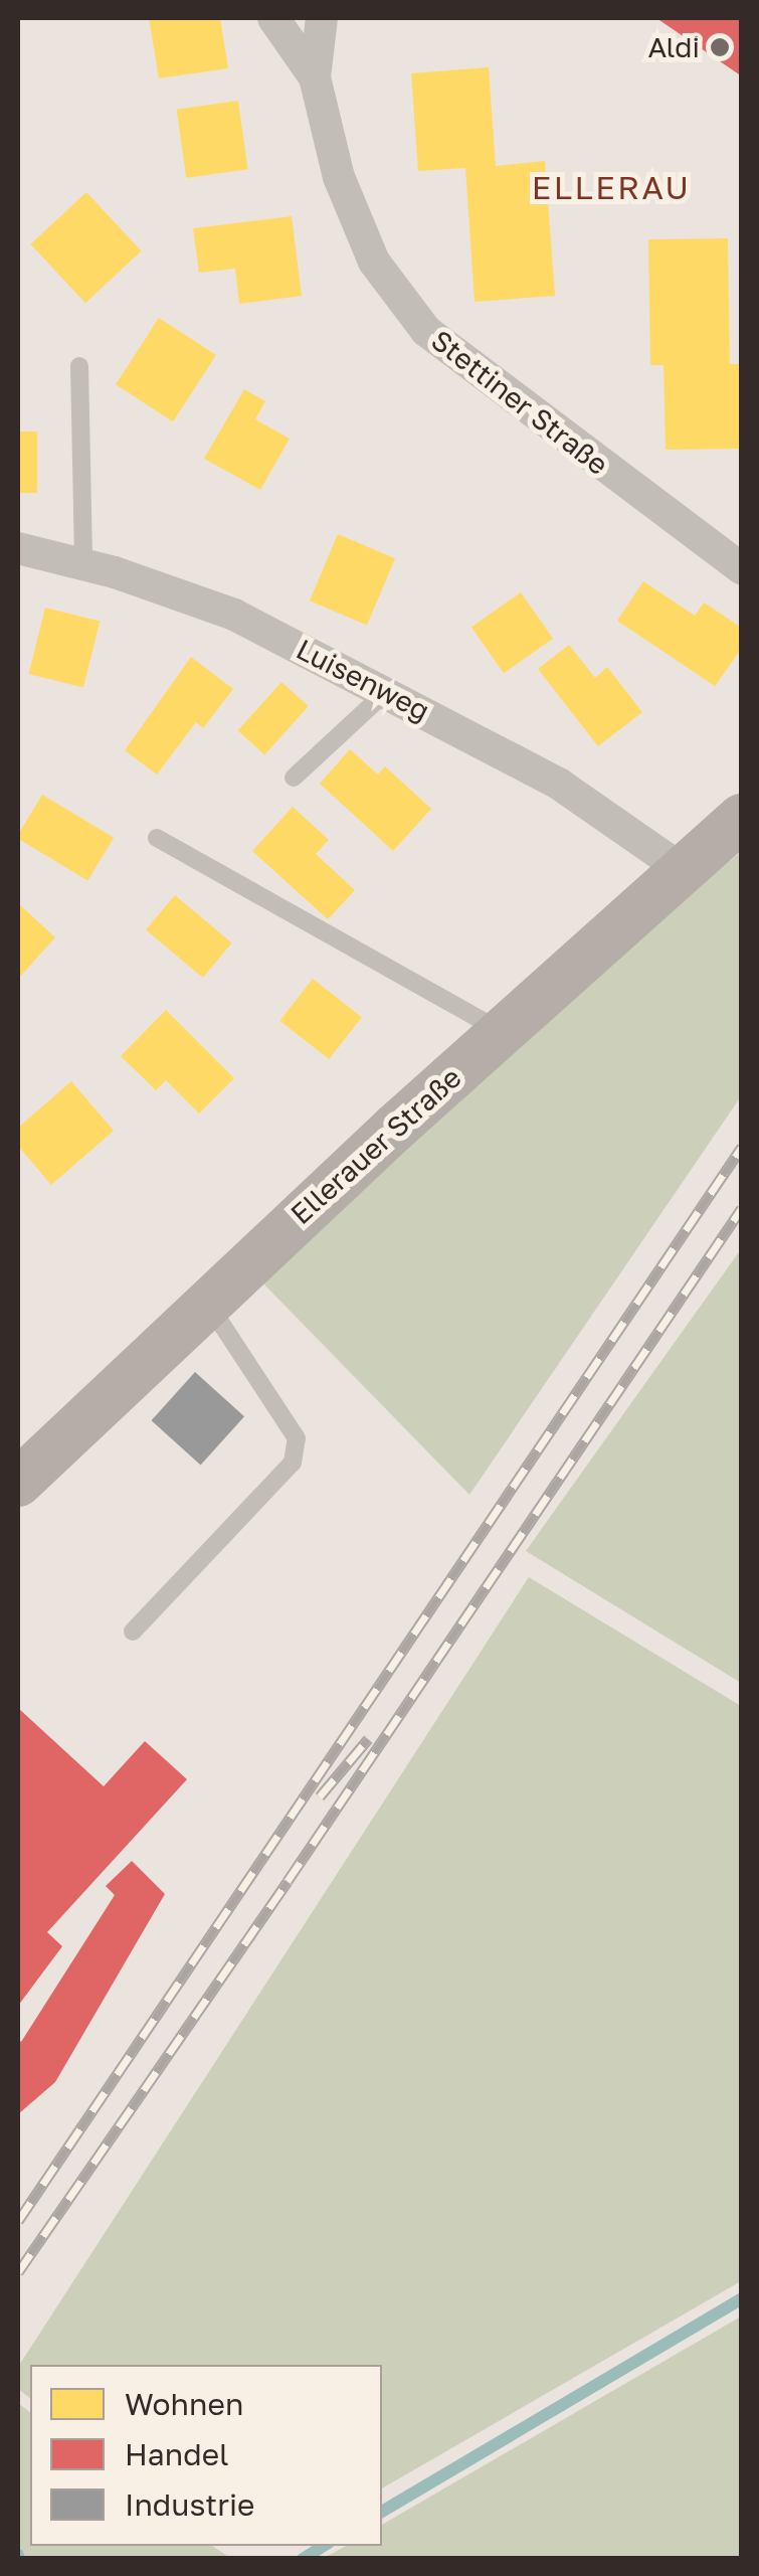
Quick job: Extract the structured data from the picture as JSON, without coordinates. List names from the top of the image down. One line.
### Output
{"streets":{"main road":["Ellerauer Straße"],"street":["Stettiner Straße","Luisenweg"]},"crossings":[["Luisenweg","Ellerauer Straße"]],"districts":["ELLERAU"],"places":["Aldi"],"legend":["Wohnen","Handel","Industrie"]}
